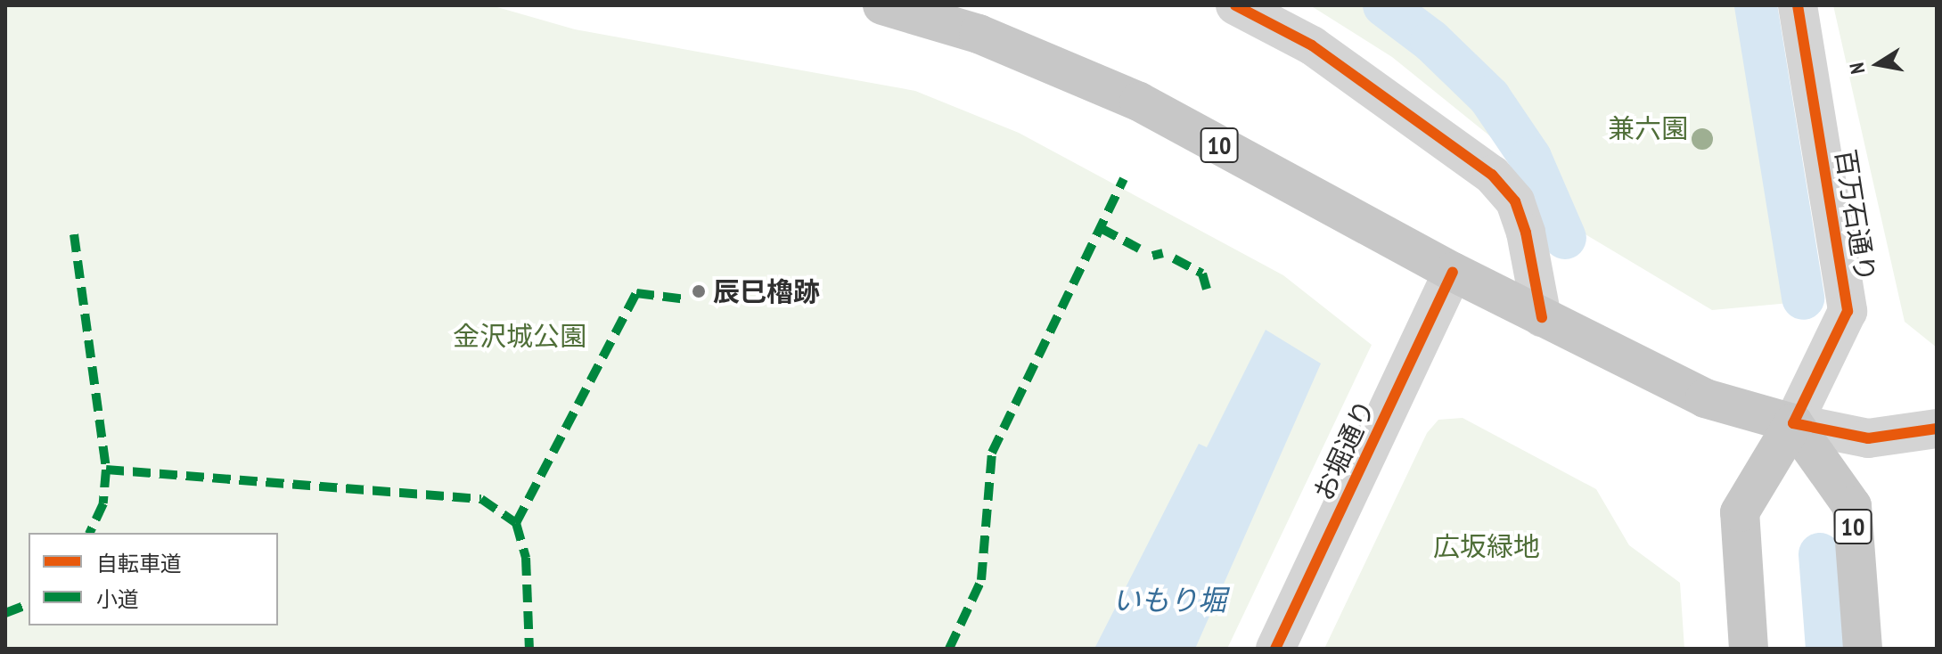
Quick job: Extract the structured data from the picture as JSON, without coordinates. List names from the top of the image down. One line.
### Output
{"streets":{"main road":["10","百万石通り"],"street":["お堀通り"]},"crossings":[["10","百万石通り"],["10","お堀通り"]],"water":["いもり堀"],"parks":["兼六園","金沢城公園","広坂緑地"],"places":["辰巳櫓跡"],"legend":["自転車道","小道"],"north":"left"}
